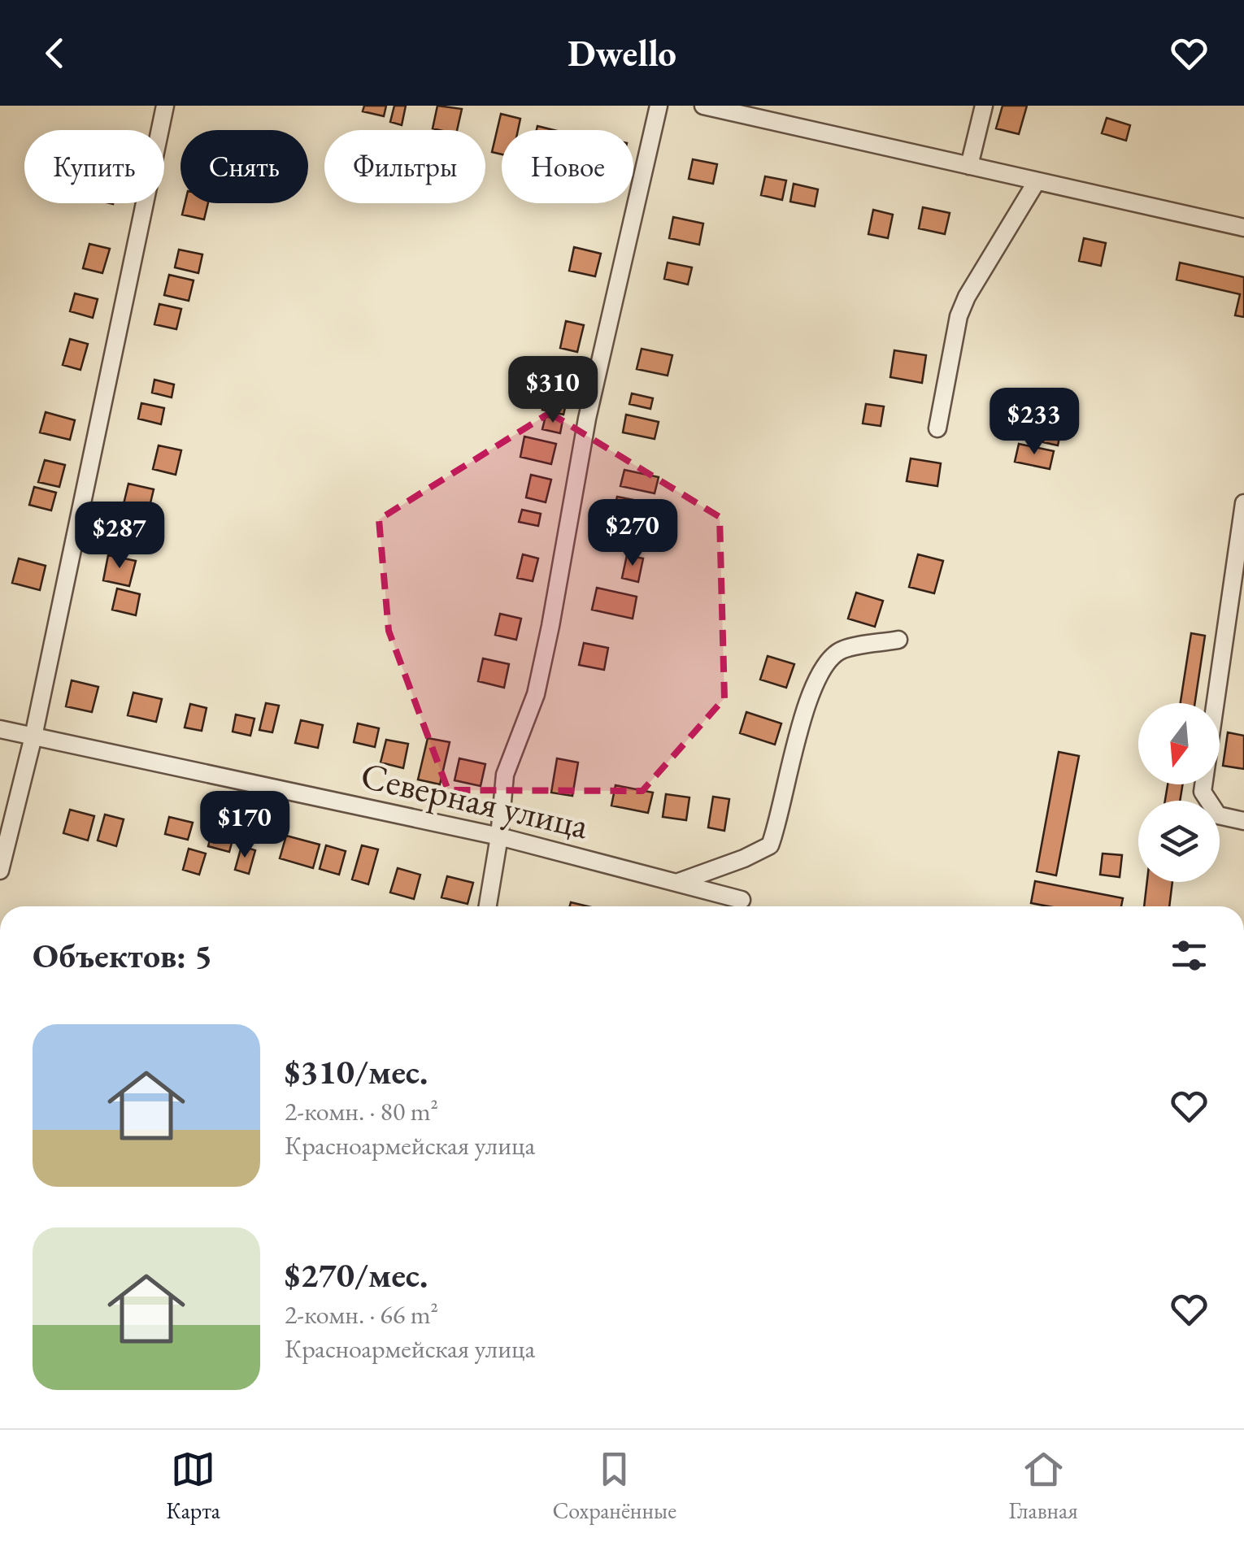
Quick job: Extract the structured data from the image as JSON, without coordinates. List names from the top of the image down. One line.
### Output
{"streets":{"street":["Северная улица"]},"north":"bottom","page":{"header":"Dwello","chip":["Купить","Снять","Фильтры","Новое"],"price":["$310","$233","$270","$287","$170"],"heading":"Объектов: 5","list":[{"name":"$310/мес.","note":"2-комн. · 80 m² · Красноармейская улица"},{"name":"$270/мес.","note":"2-комн. · 66 m² · Красноармейская улица"}],"tabs":["Карта","Сохранённые","Главная"]}}
